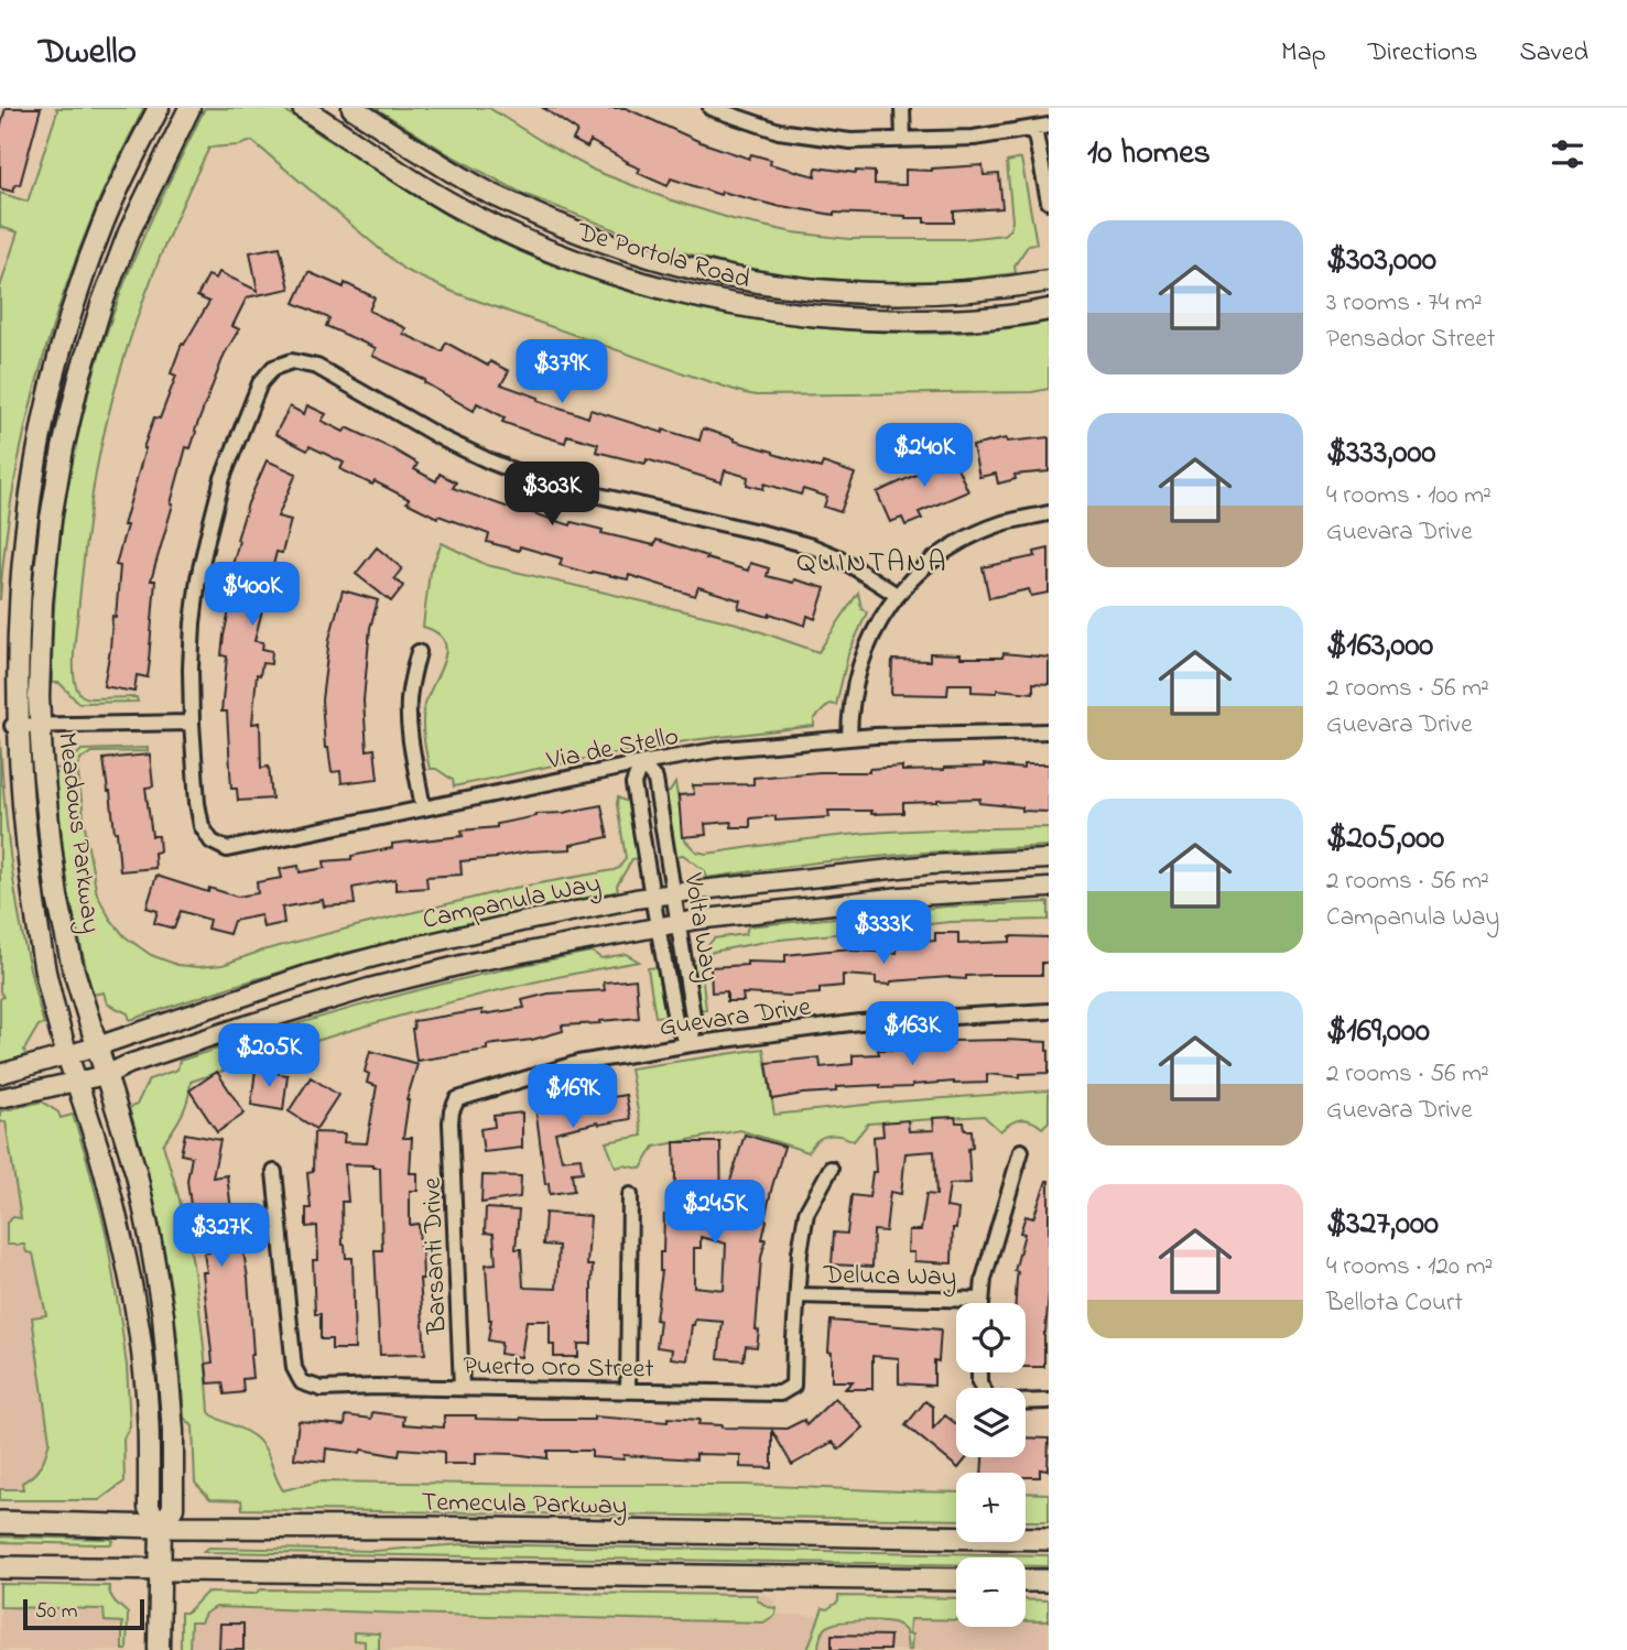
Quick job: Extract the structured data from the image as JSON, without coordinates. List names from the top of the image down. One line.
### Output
{"streets":{"main road":["De Portola Road","Meadows Parkway","Temecula Parkway"],"street":["Via de Stello","Campanula Way","Volta Way","Guevara Drive","Barsanti Drive","Deluca Way","Puerto Oro Street"]},"crossings":[["Via de Stello","Volta Way"],["Meadows Parkway","Campanula Way"],["Meadows Parkway","Temecula Parkway"],["Campanula Way","Volta Way"],["Volta Way","Guevara Drive"],["Guevara Drive","Barsanti Drive"],["Barsanti Drive","Puerto Oro Street"],["Deluca Way","Puerto Oro Street"]],"districts":["QUINTANA"],"scale_bar":"50 m","page":{"header":"Dwello","nav":["Map","Directions","Saved"],"heading":"10 homes","list":[{"name":"$303,000","note":"3 rooms · 74 m² · Pensador Street"},{"name":"$333,000","note":"4 rooms · 100 m² · Guevara Drive"},{"name":"$163,000","note":"2 rooms · 56 m² · Guevara Drive"},{"name":"$205,000","note":"2 rooms · 56 m² · Campanula Way"},{"name":"$169,000","note":"2 rooms · 56 m² · Guevara Drive"},{"name":"$327,000","note":"4 rooms · 120 m² · Bellota Court"}],"price":["$379K","$240K","$303K","$400K","$333K","$163K","$205K","$169K","$245K","$327K"],"map_buttons":["+","−"],"scale":"50 m"}}
